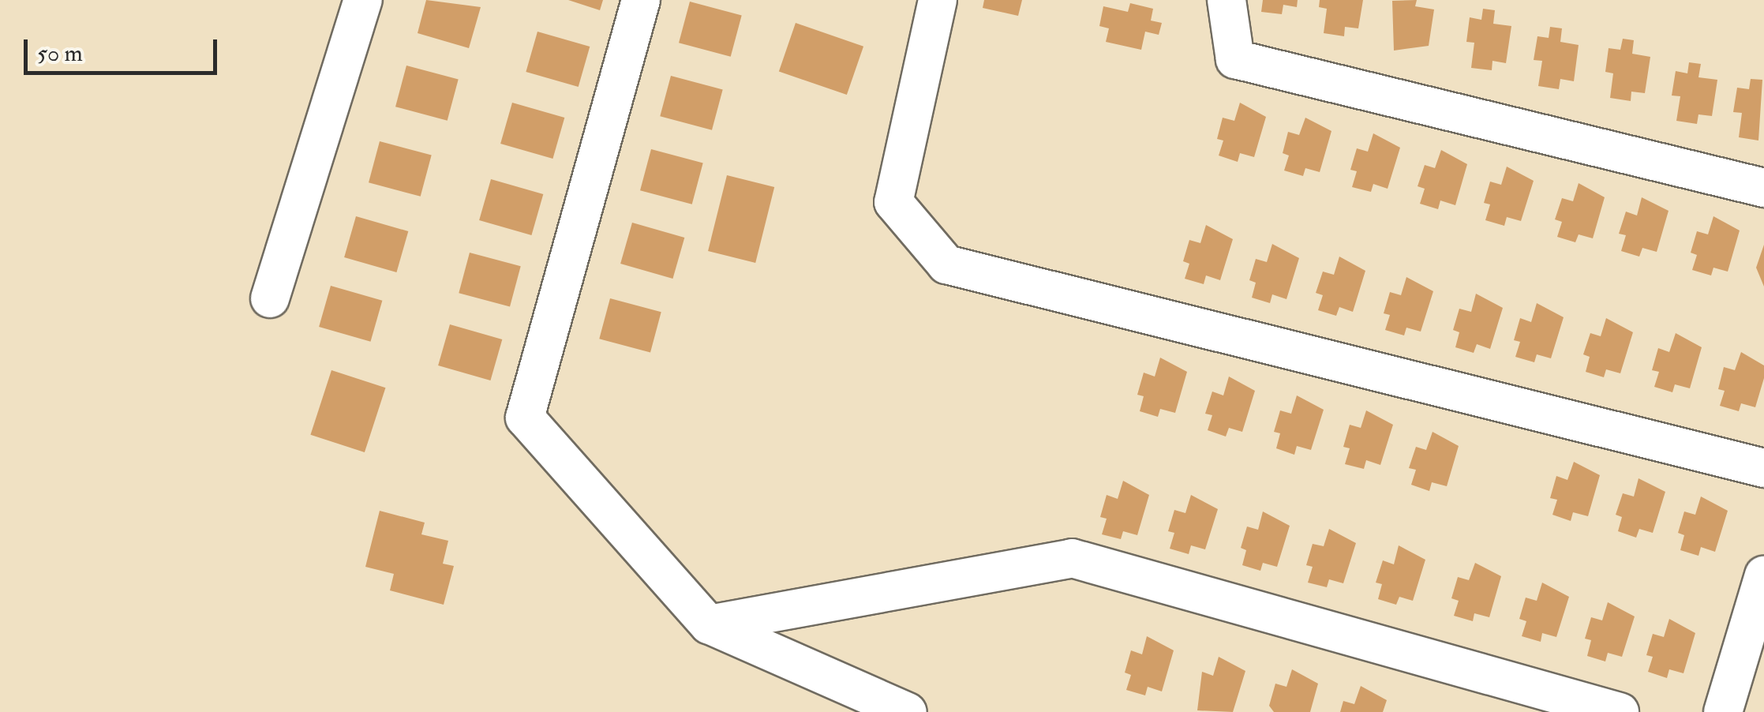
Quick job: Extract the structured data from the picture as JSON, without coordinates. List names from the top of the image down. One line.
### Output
{"scale_bar":"50 m"}
